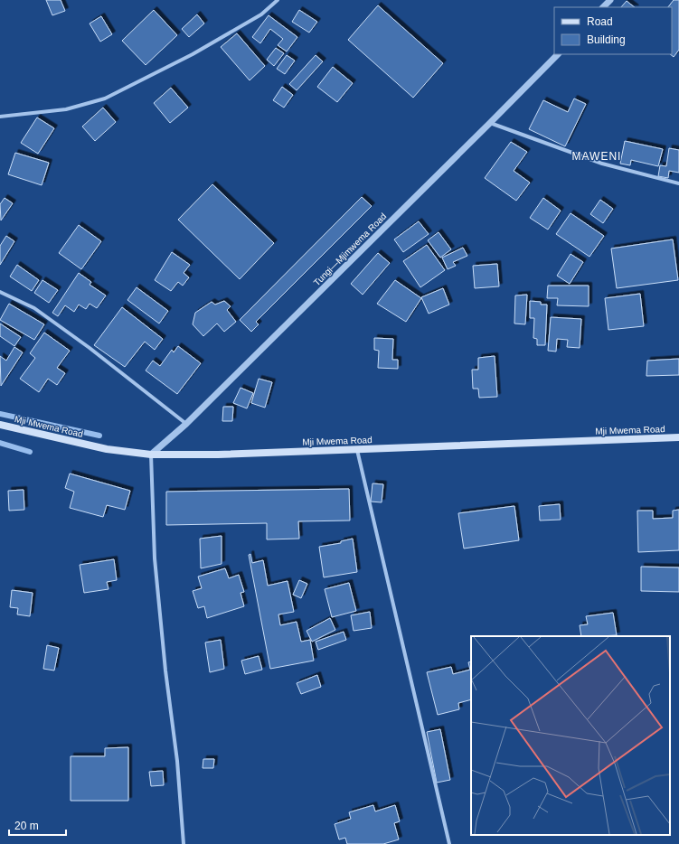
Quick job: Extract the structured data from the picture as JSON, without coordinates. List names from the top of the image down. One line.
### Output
{"streets":{"main road":["Mji Mwema Road"],"street":["Tungi—Mjimwema Road"]},"crossings":[["Tungi—Mjimwema Road","Mji Mwema Road"]],"districts":["MAWENI"],"legend":["Road","Building"],"scale_bar":"20 m"}
